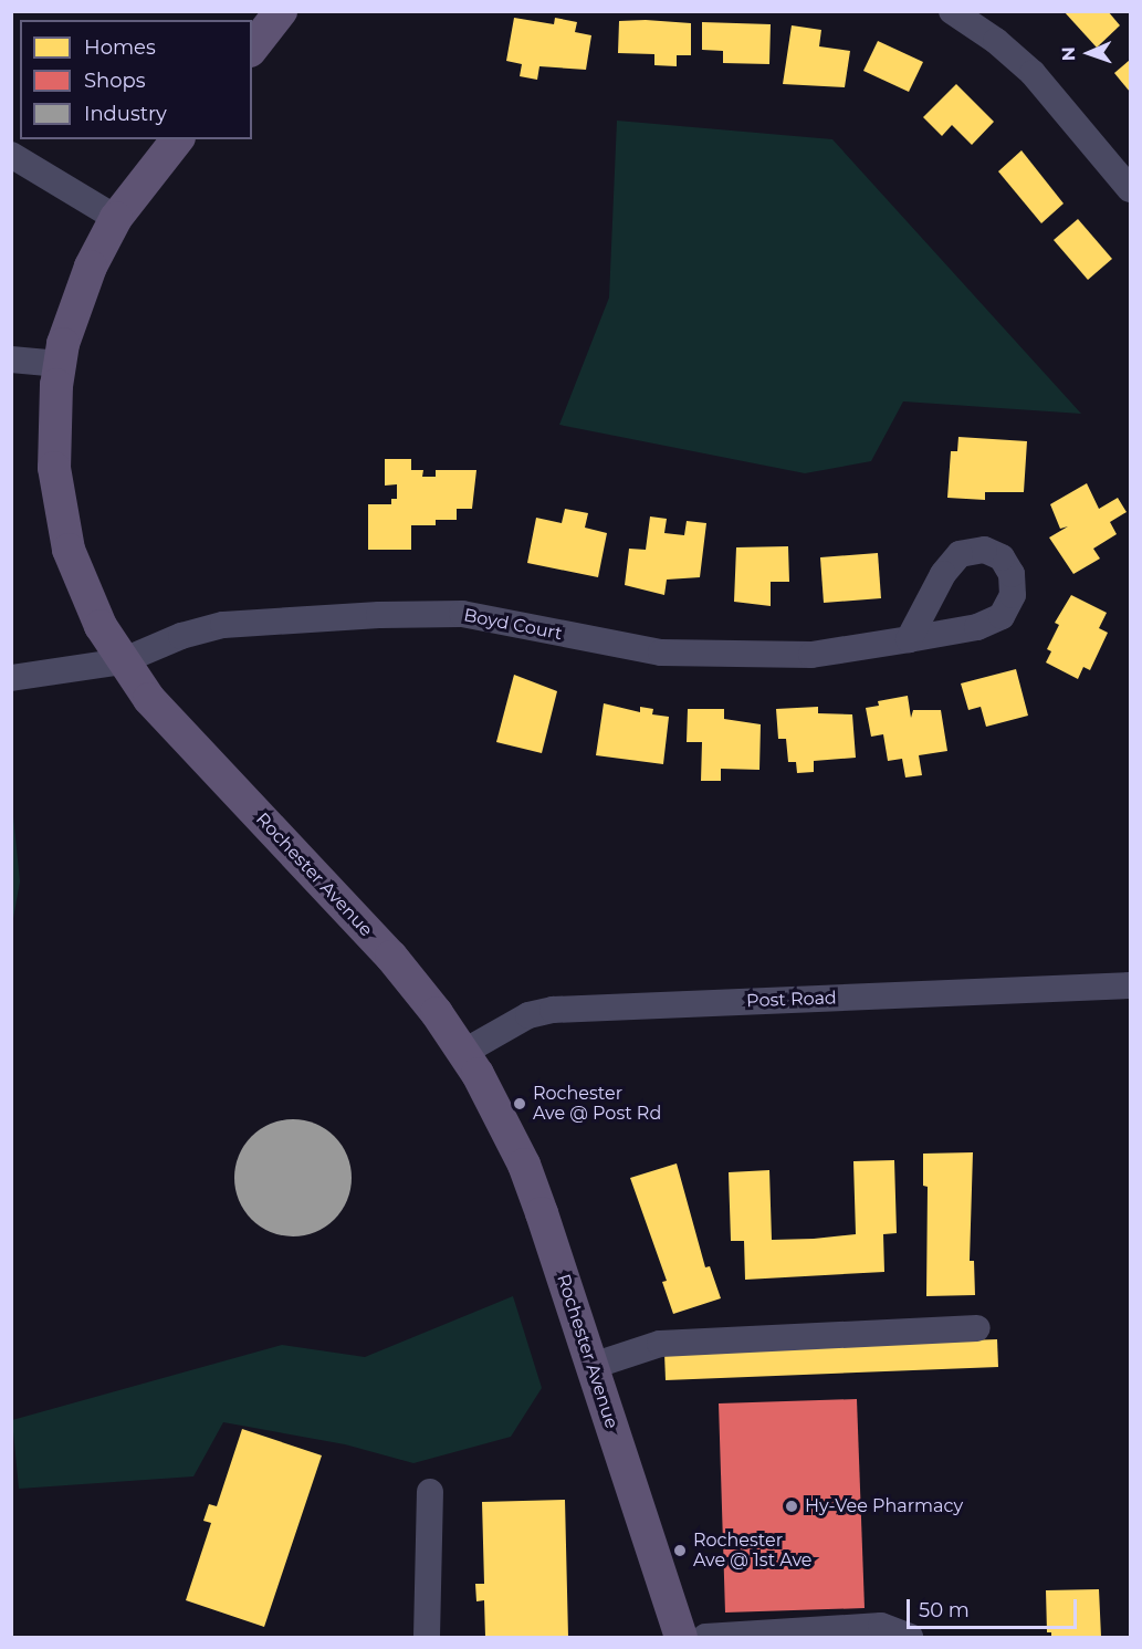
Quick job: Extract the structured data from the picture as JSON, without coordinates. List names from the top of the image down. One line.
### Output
{"streets":{"main road":["Rochester Avenue"],"street":["Boyd Court","Post Road"]},"crossings":[["Boyd Court","Rochester Avenue"],["Rochester Avenue","Post Road"]],"places":["Rochester Ave @ Post Rd","Hy-Vee Pharmacy","Rochester Ave @ 1st Ave"],"legend":["Homes","Shops","Industry"],"scale_bar":"50 m","north":"left"}
